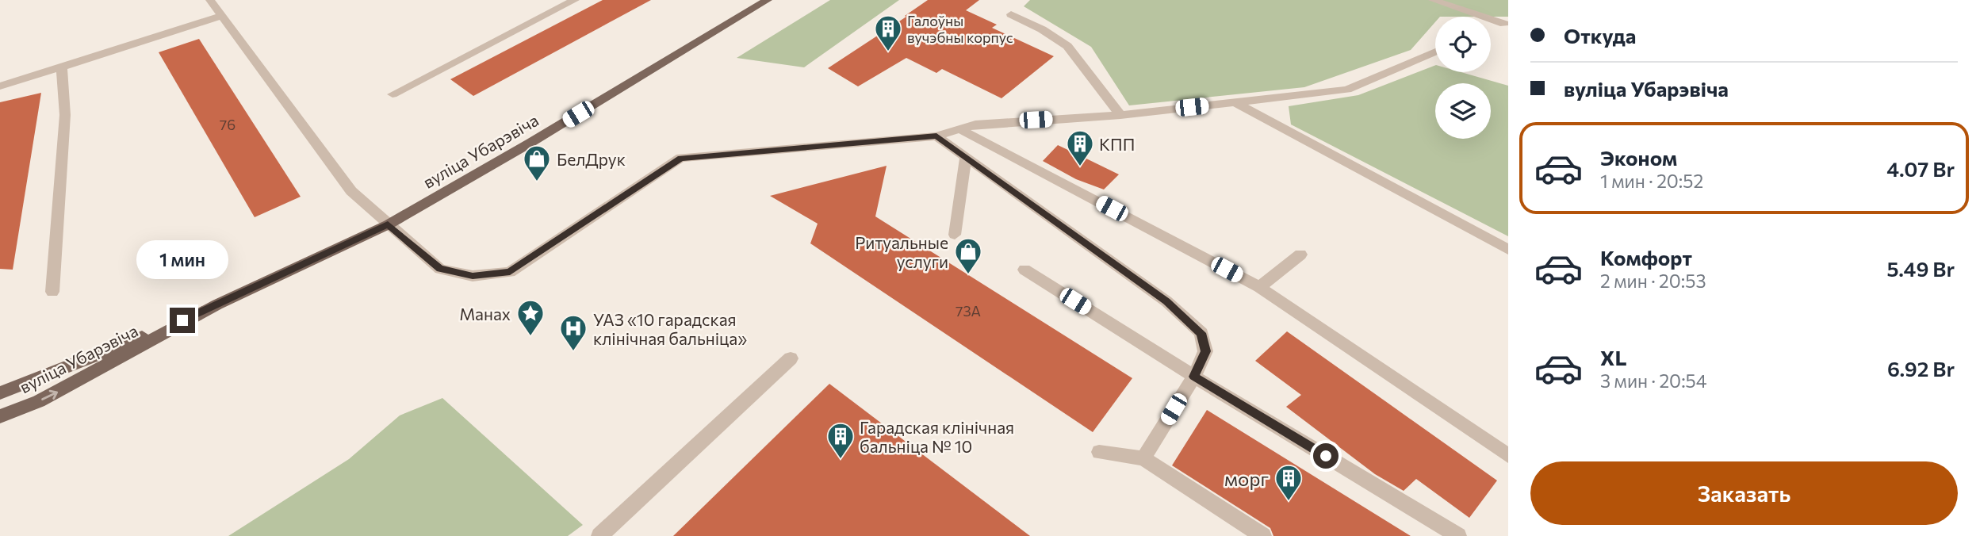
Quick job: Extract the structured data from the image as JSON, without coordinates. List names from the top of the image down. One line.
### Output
{"streets":{"main road":["вуліца Убарэвіча"]},"places":{"building":["Галоўны вучэбны корпус","КПП","Гарадская клінічная бальніца № 10","морг"],"shop":["БелДрук","Ритуальные услуги"],"place":["Манах"],"hospital":["УАЗ «10 гарадская клінічная бальніца»"]},"house_numbers":["76","73А"],"page":{"banner":["Откуда","вуліца Убарэвіча"],"list":[{"name":"Эконом","note":"1 мин · 20:52","value":"4.07 Br"},{"name":"Комфорт","note":"2 мин · 20:53","value":"5.49 Br"},{"name":"XL","note":"3 мин · 20:54","value":"6.92 Br"}],"bubble":"1 мин","buttons":"Заказать"}}
